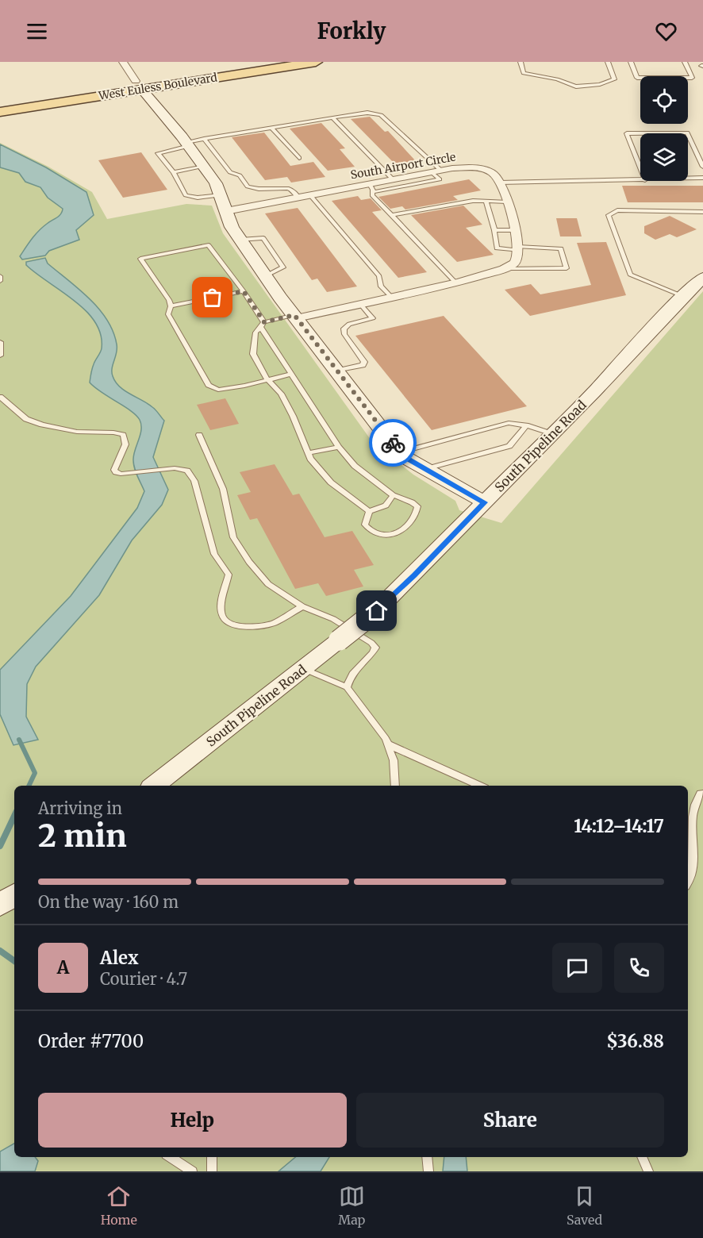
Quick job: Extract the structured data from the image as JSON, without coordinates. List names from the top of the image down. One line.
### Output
{"streets":{"main road":["West Euless Boulevard"],"street":["South Airport Circle","South Pipeline Road"]},"page":{"header":"Forkly","heading":["2 min","Arriving in","14:12–14:17"],"panel":["Alex","Courier · 4.7","Order #7700","$36.88"],"bar":"On the way · 160 m","round":"A","buttons":["Help","Share"],"tabs":["Home","Map","Saved"]}}
